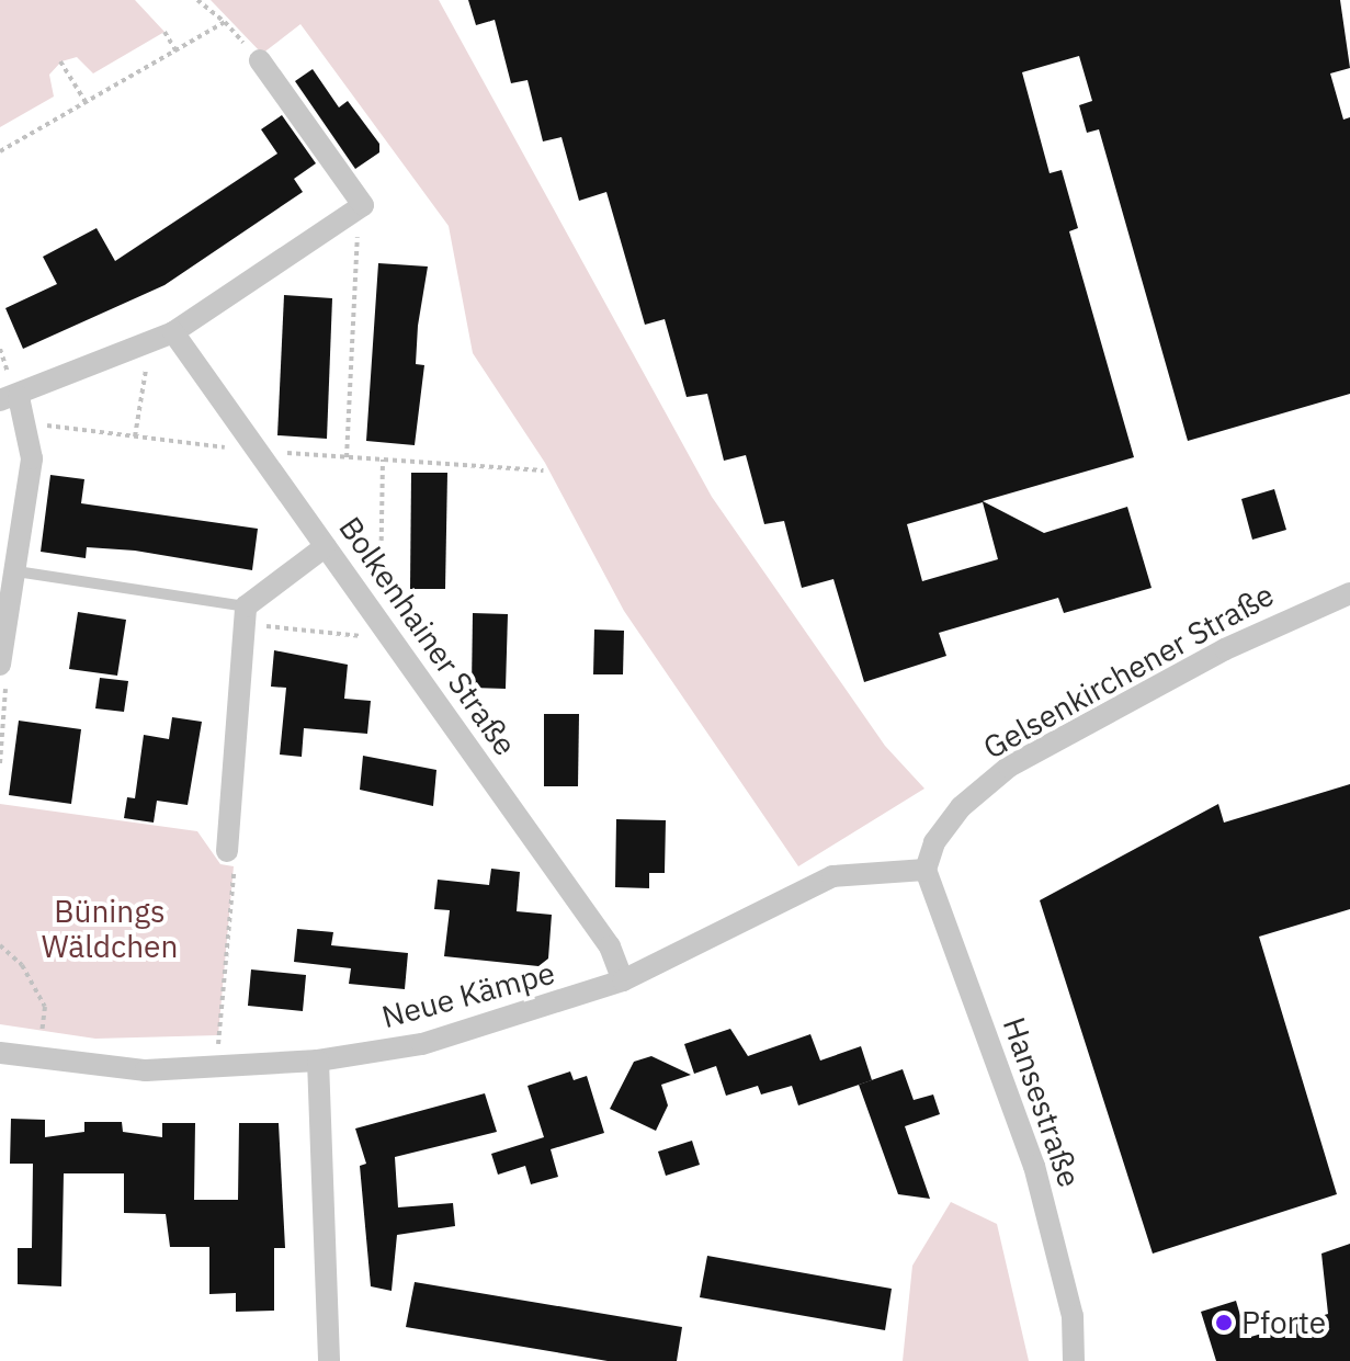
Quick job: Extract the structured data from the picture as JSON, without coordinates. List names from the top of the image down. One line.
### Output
{"streets":{"street":["Bolkenhainer Straße","Gelsenkirchener Straße","Neue Kämpe","Hansestraße"]},"crossings":[["Bolkenhainer Straße","Neue Kämpe"],["Gelsenkirchener Straße","Neue Kämpe"],["Gelsenkirchener Straße","Hansestraße"],["Neue Kämpe","Hansestraße"]],"parks":["Bünings Wäldchen"],"places":["Pforte"]}
